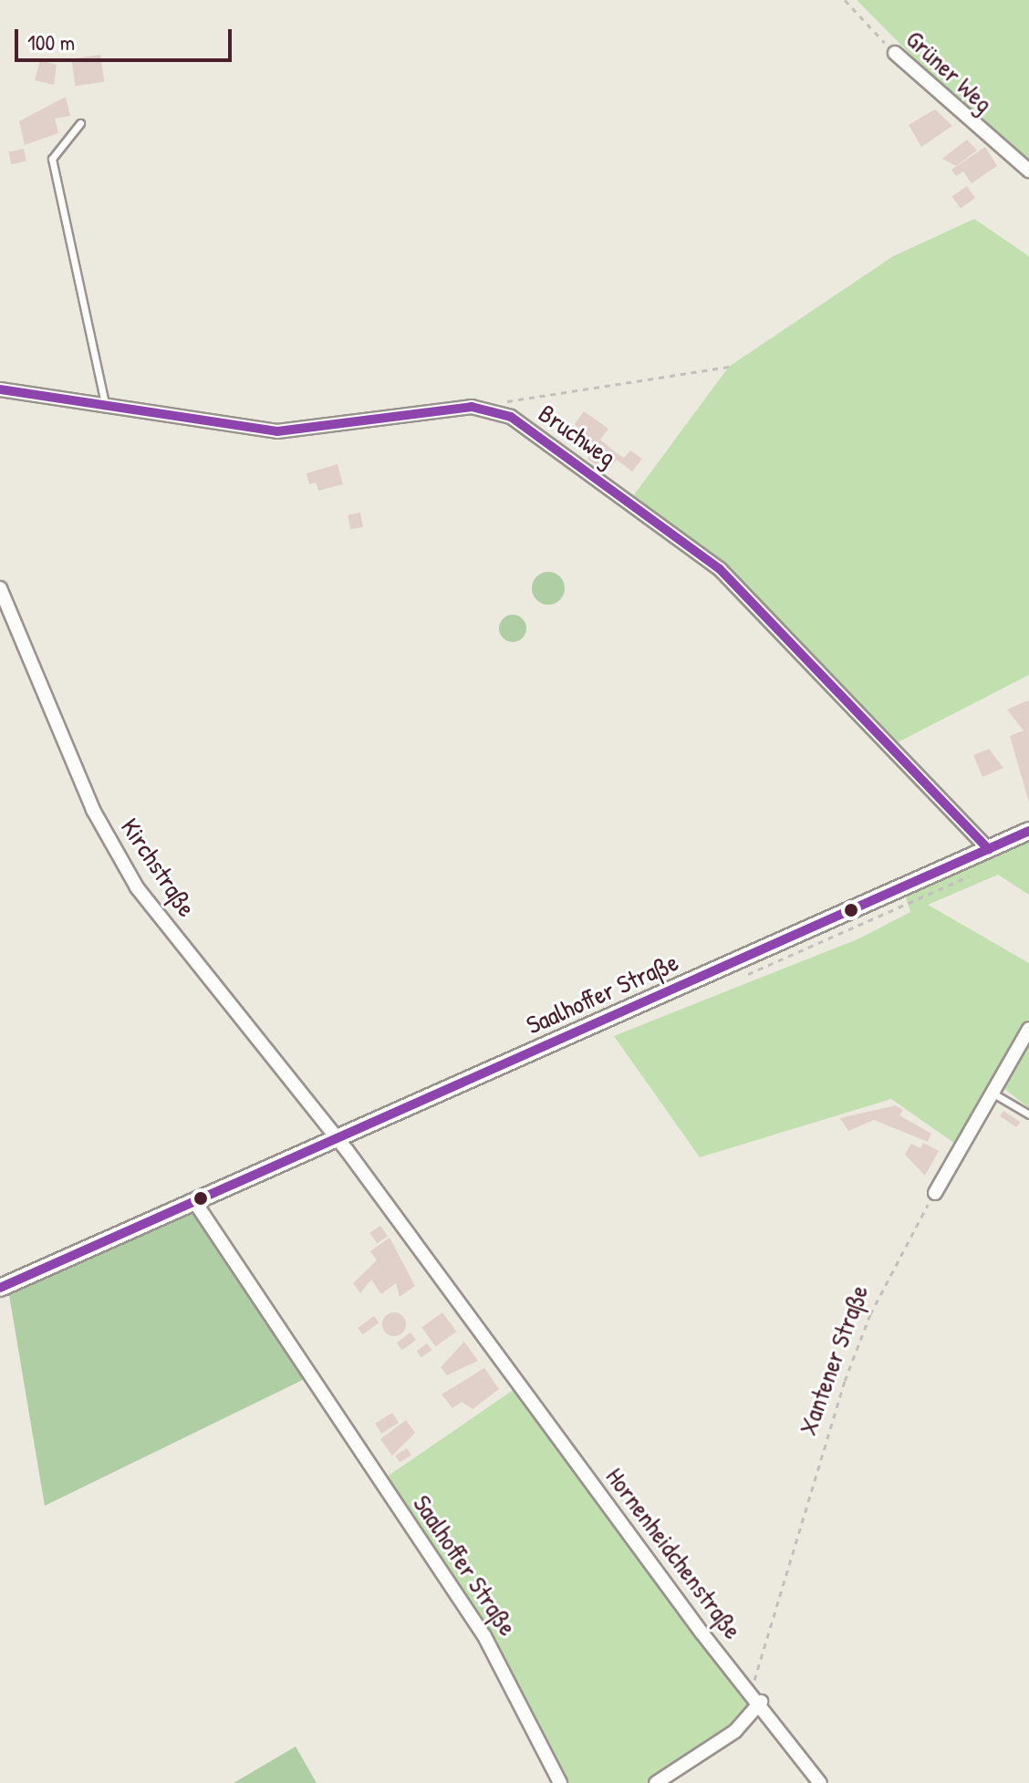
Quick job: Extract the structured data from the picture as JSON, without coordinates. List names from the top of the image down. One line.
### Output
{"streets":{"main road":["Saalhoffer Straße"],"street":["Grüner Weg","Bruchweg","Kirchstraße","Hornenheidchenstraße"],"path":["Xantener Straße"]},"crossings":[["Bruchweg","Saalhoffer Straße"],["Kirchstraße","Saalhoffer Straße"],["Kirchstraße","Hornenheidchenstraße"],["Saalhoffer Straße","Hornenheidchenstraße"],["Xantener Straße","Hornenheidchenstraße"]],"scale_bar":"100 m"}
